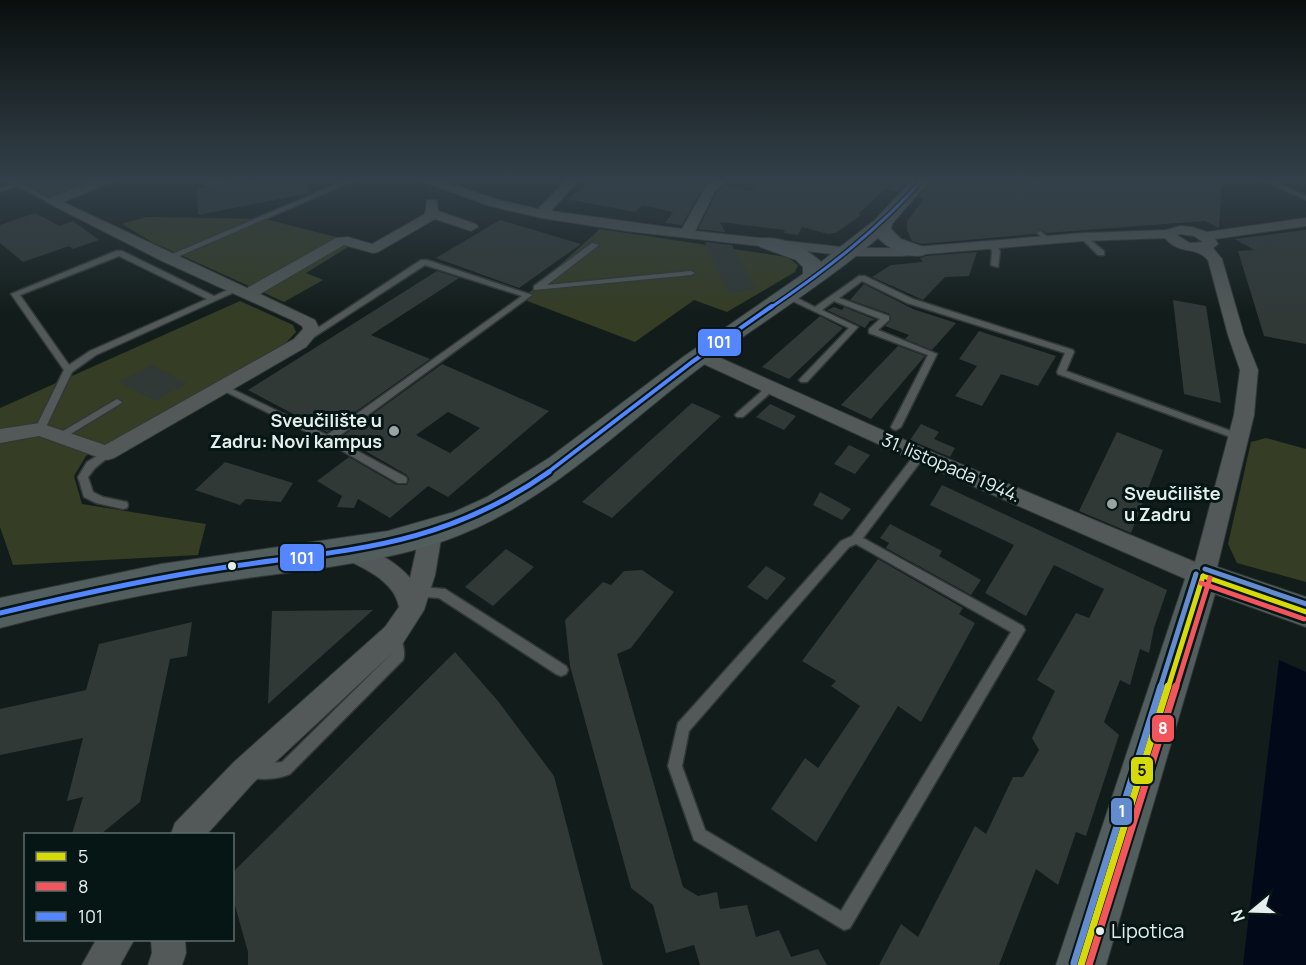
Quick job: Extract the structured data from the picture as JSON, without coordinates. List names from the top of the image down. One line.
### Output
{"streets":{"street":["31. listopada 1944."]},"places":["Sveučilište u Zadru: Novi kampus","Sveučilište u Zadru","Lipotica"],"lines":["transit line 101","transit line 1","transit line 5","transit line 8"],"legend":["5","8","101"],"north":"left"}
